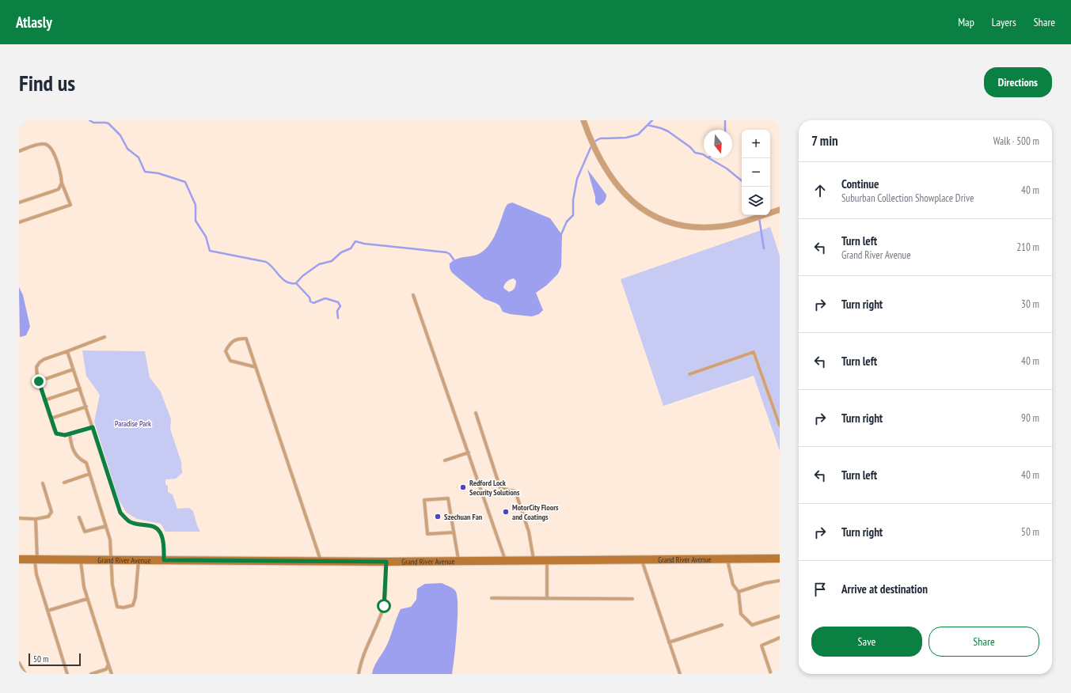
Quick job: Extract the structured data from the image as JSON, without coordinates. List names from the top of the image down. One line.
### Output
{"streets":{"main road":["Grand River Avenue"]},"parks":["Paradise Park"],"places":["Redford Lock Security Solutions","MotorCity Floors and Coatings","Szechuan Fan"],"scale_bar":"50 m","north":"bottom","page":{"header":"Atlasly","nav":["Map","Layers","Share"],"buttons":["Directions",["Save","Share"]],"title":"Find us","heading":["7 min","Walk · 500 m"],"map_buttons":["+","−"],"list":[["Continue","Suburban Collection Showplace Drive","40 m"],["Turn left","Grand River Avenue","210 m"],["Turn right","30 m"],["Turn left","40 m"],["Turn right","90 m"],["Turn left","40 m"],["Turn right","50 m"],"Arrive at destination"],"scale":"50 m"}}
